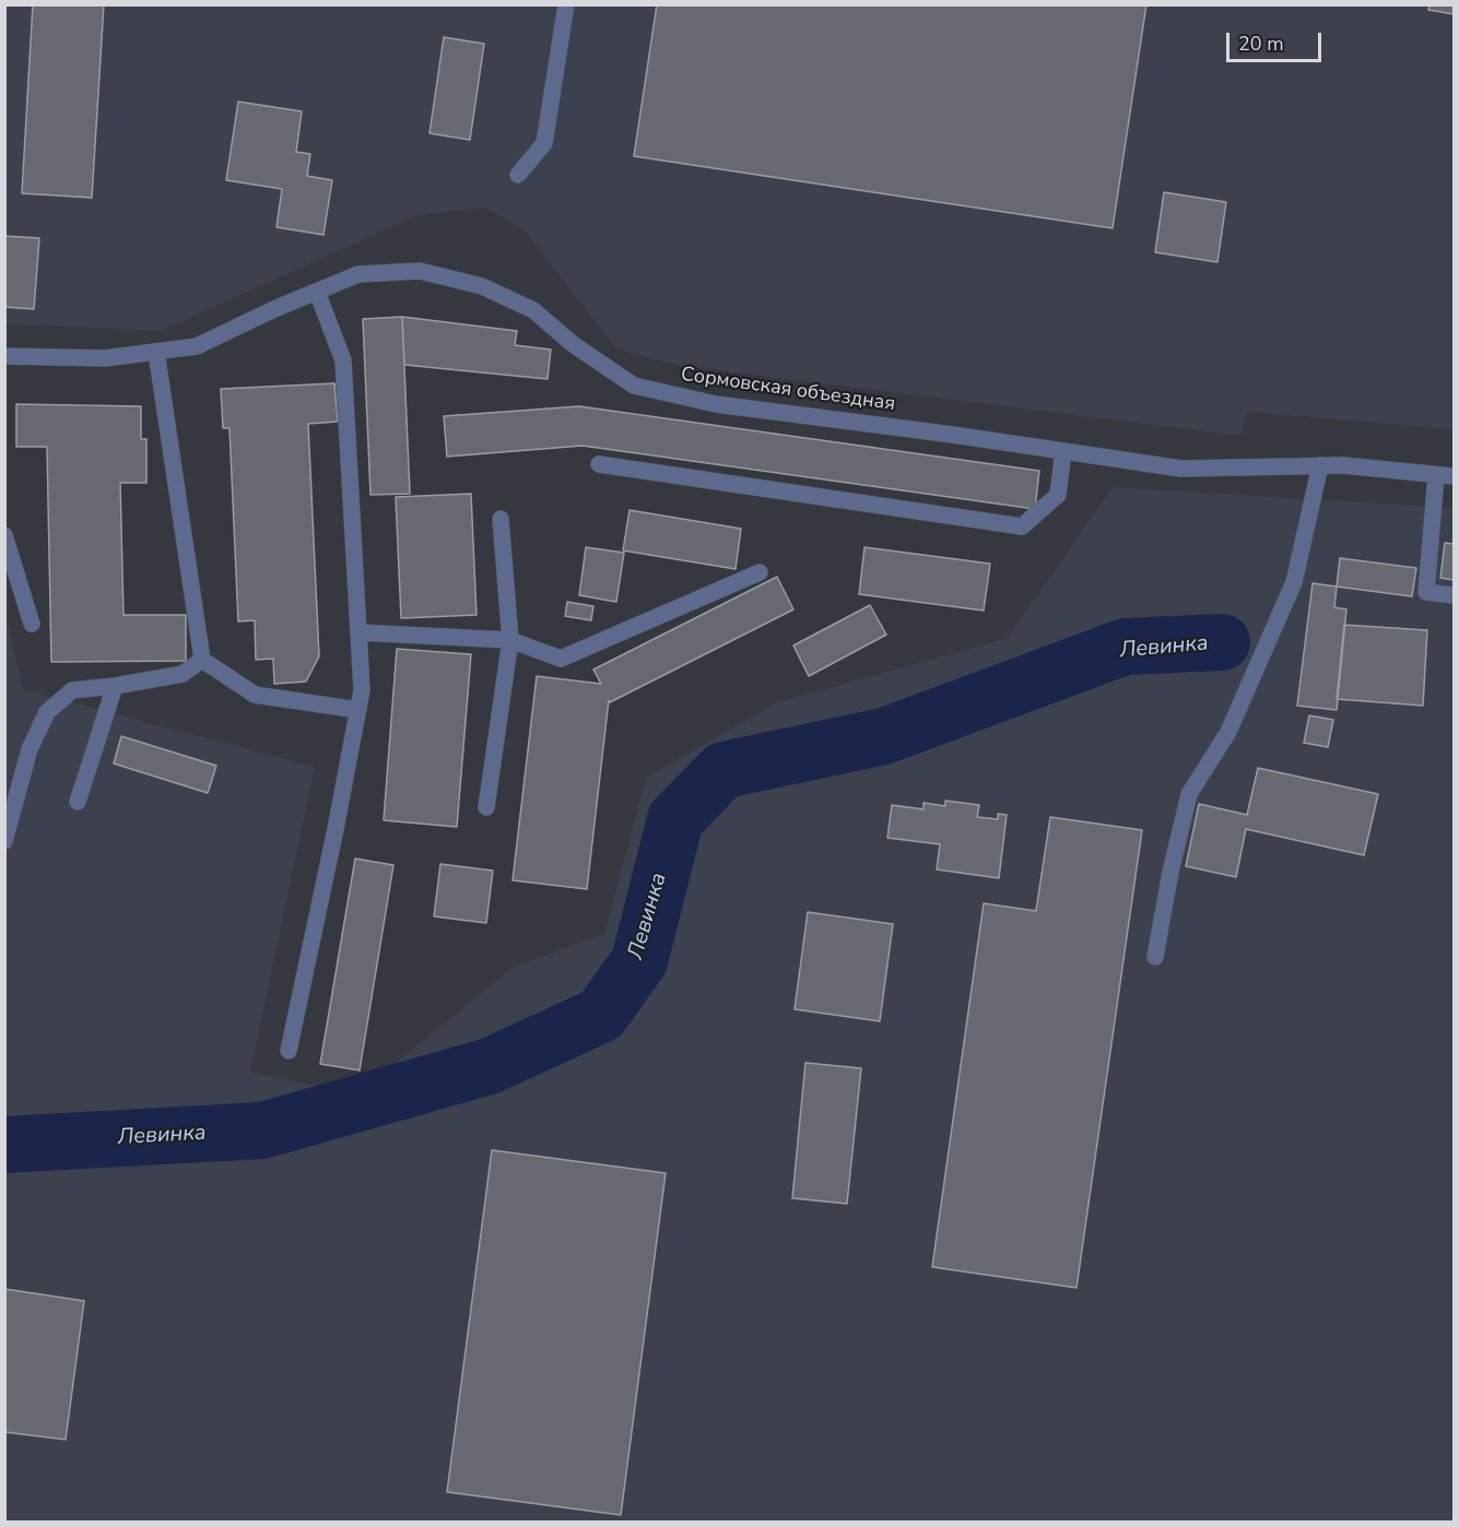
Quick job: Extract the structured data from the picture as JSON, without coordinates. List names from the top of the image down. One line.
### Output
{"streets":{"street":["Сормовская объездная"]},"water":["Левинка"],"scale_bar":"20 m"}
